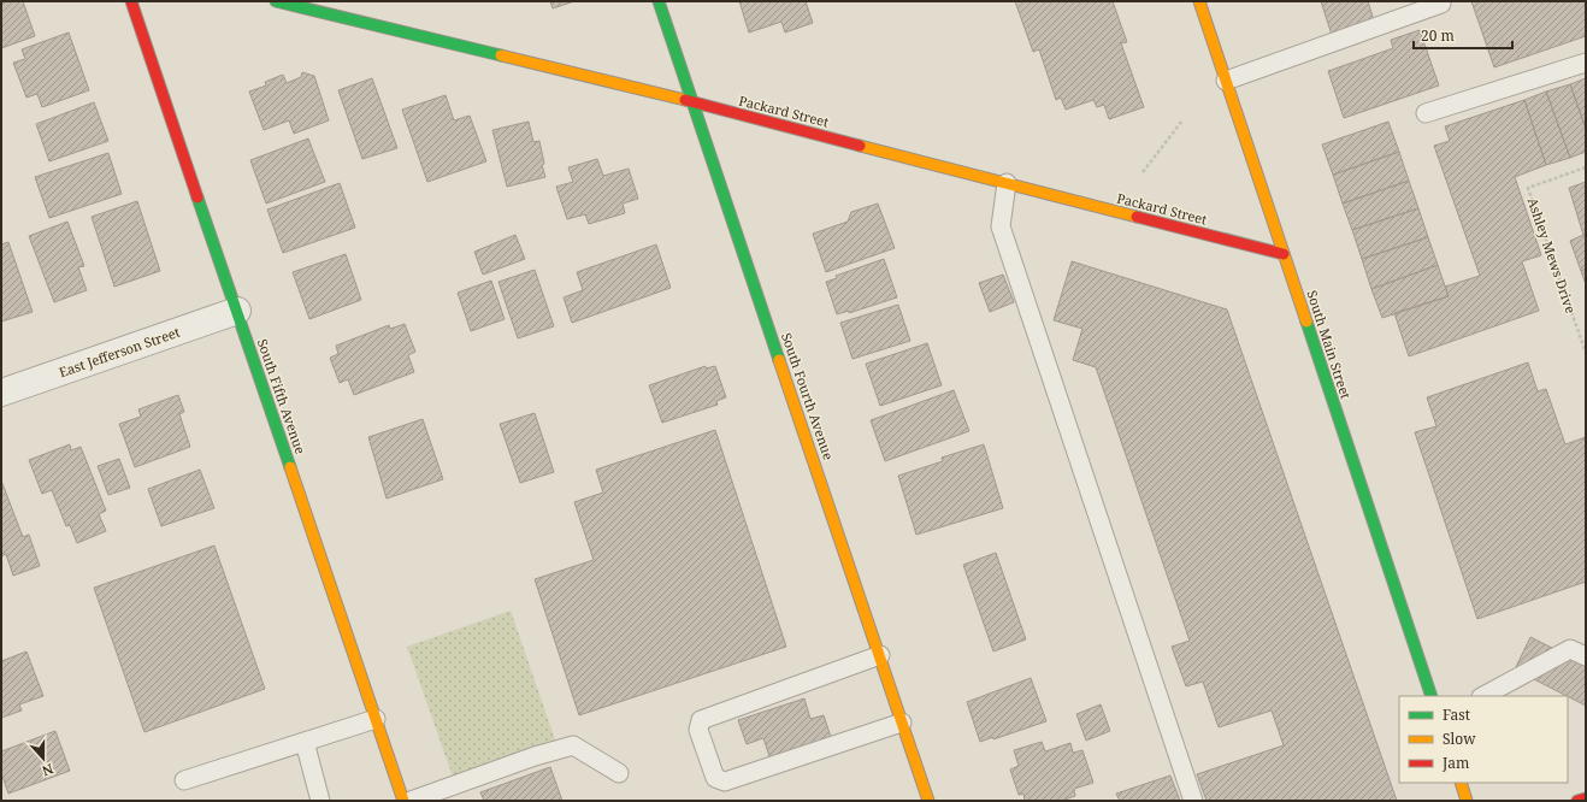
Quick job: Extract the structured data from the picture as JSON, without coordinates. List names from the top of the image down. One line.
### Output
{"streets":{"main road":["Packard Street","South Main Street","South Fifth Avenue","South Fourth Avenue"],"street":["East Jefferson Street"],"path":["Ashley Mews Drive"]},"crossings":[["Packard Street","South Main Street"],["Packard Street","South Fourth Avenue"],["East Jefferson Street","South Fifth Avenue"]],"legend":["Fast","Slow","Jam"],"scale_bar":"20 m","north":"bottom"}
